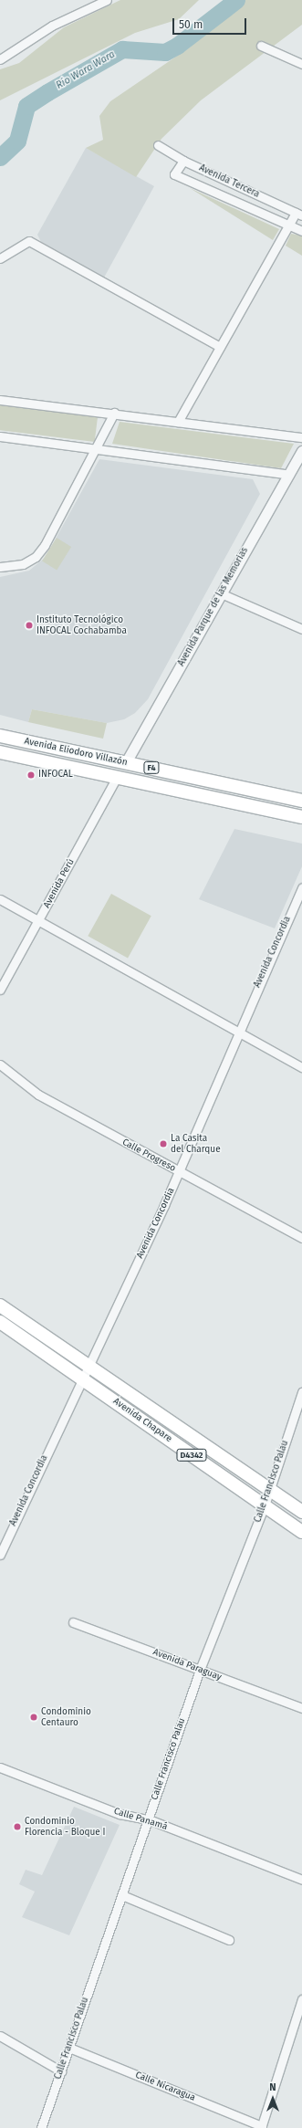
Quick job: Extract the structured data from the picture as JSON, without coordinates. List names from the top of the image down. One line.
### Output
{"streets":{"main road":["Avenida Eliodoro Villazón","F4","Avenida Chapare","D4342"],"street":["Avenida Tercera","Avenida Parque de las Memorias","Avenida Perú","Avenida Concordia","Calle Progreso","Calle Francisco Palau","Avenida Paraguay","Calle Panamá","Calle Nicaragua"]},"crossings":[["Avenida Parque de las Memorias","Avenida Eliodoro Villazón"],["Avenida Eliodoro Villazón","Avenida Perú"],["Avenida Concordia","Calle Progreso"],["Avenida Concordia","Avenida Chapare"],["Avenida Chapare","Calle Francisco Palau"],["Calle Francisco Palau","Avenida Paraguay"],["Calle Francisco Palau","Calle Panamá"],["Calle Francisco Palau","Calle Nicaragua"]],"water":["Río Wara Wara"],"places":["Instituto Tecnológico INFOCAL Cochabamba","INFOCAL","La Casita del Charque","Condominio Centauro","Condominio Florencia - Bloque I"],"scale_bar":"50 m","north":"top"}
